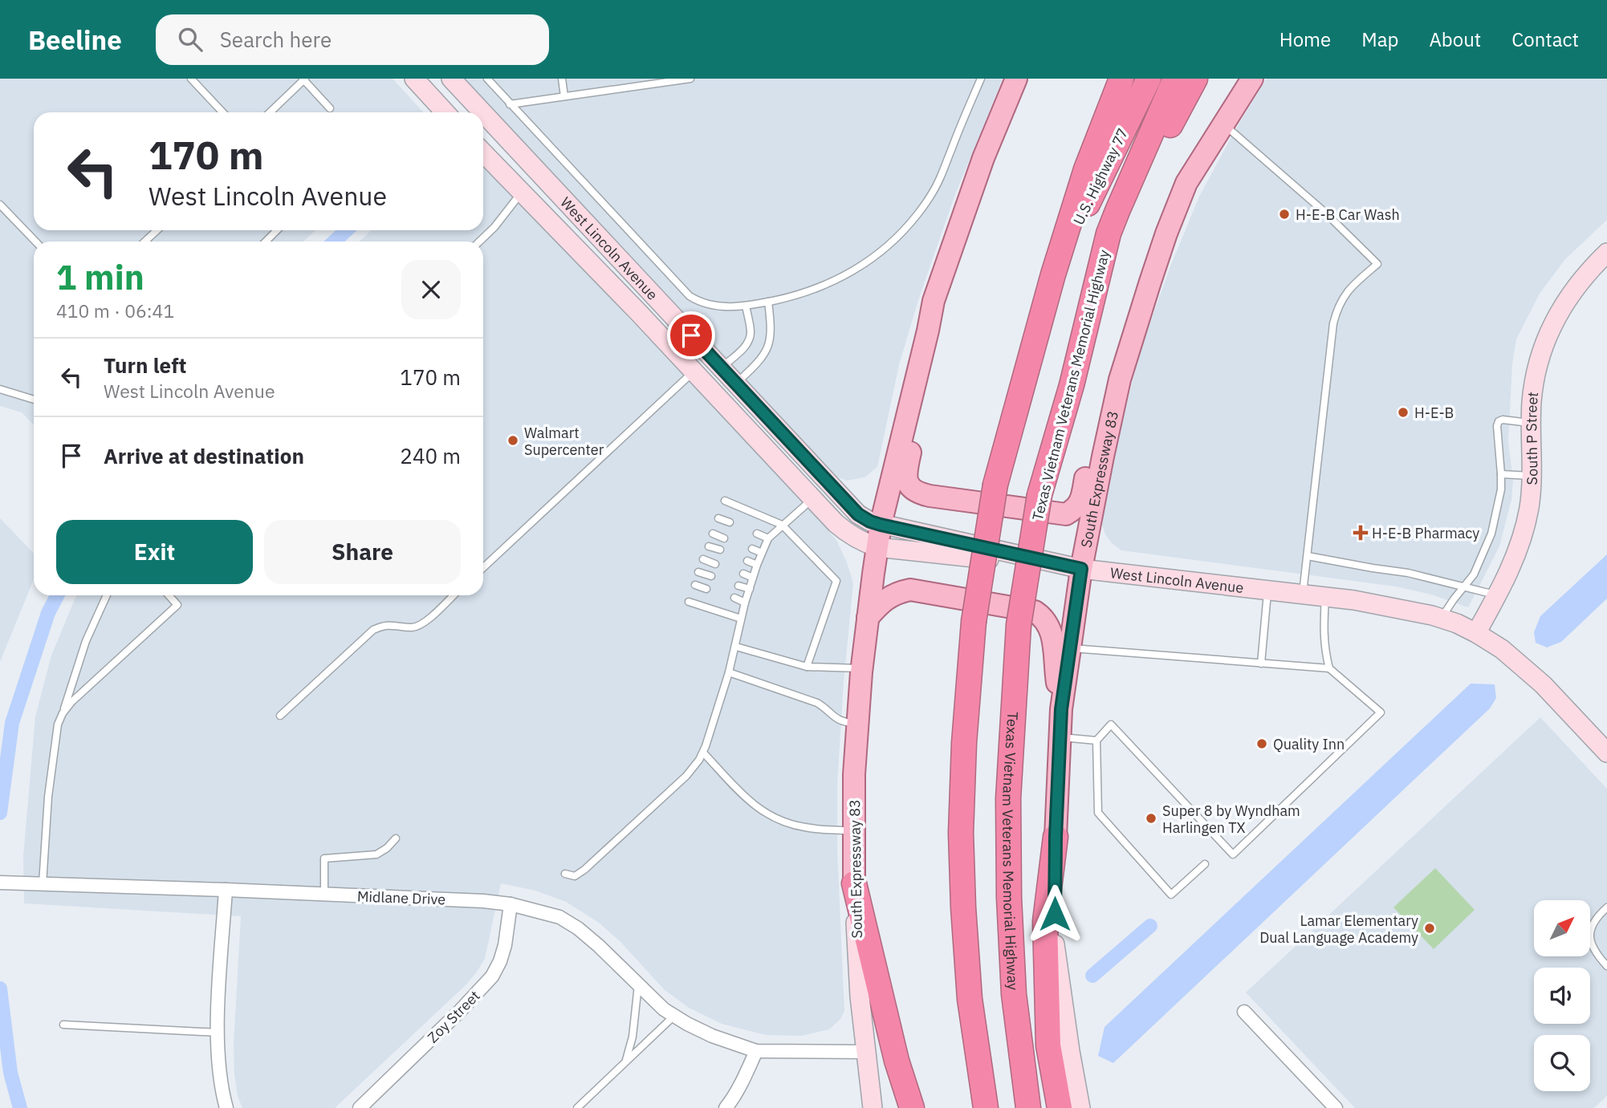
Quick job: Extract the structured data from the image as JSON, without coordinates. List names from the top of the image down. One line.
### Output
{"streets":{"highway":["U.S. Highway 77","Texas Vietnam Veterans Memorial Highway"],"main road":["South Expressway 83"],"street":["West Lincoln Avenue","South P Street","Midlane Drive","Zoy Street"]},"crossings":[["U.S. Highway 77","Texas Vietnam Veterans Memorial Highway"],["West Lincoln Avenue","South P Street"],["West Lincoln Avenue","South Expressway 83"],["South Expressway 83","Midlane Drive"],["Midlane Drive","Zoy Street"]],"places":{"other":["H-E-B Car Wash","H-E-B","Walmart Supercenter","Quality Inn","Super 8 by Wyndham Harlingen TX","Lamar Elementary Dual Language Academy"],"health":["H-E-B Pharmacy"]},"north":"top right","page":{"header":"Beeline","search":"Search here","nav":["Home","Map","About","Contact"],"turn":["170 m","West Lincoln Avenue"],"heading":["1 min","410 m · 06:41"],"list":[{"name":"Turn left","note":"West Lincoln Avenue","value":"170 m"},{"name":"Arrive at destination","value":"240 m"}],"buttons":["Exit","Share"]}}
